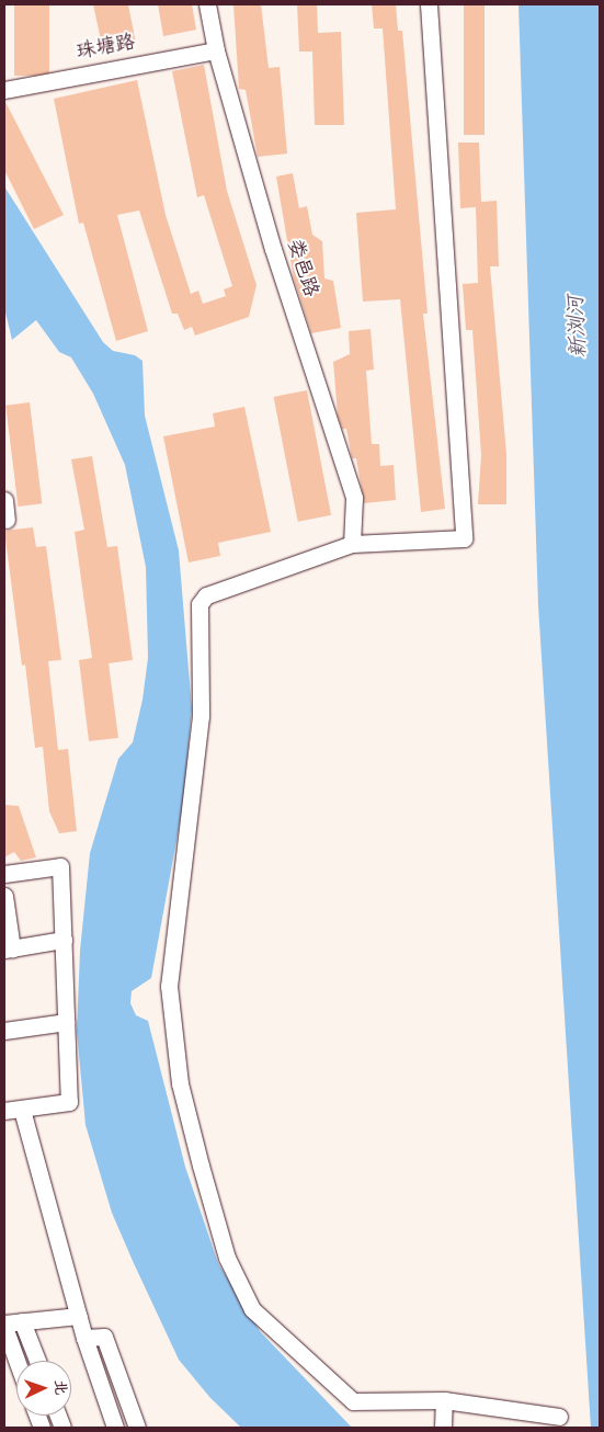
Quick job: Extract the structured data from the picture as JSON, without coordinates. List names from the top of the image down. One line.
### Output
{"streets":{"street":["珠塘路","娄邑路"]},"crossings":[["珠塘路","娄邑路"]],"water":["新浏河"],"north":"right"}
